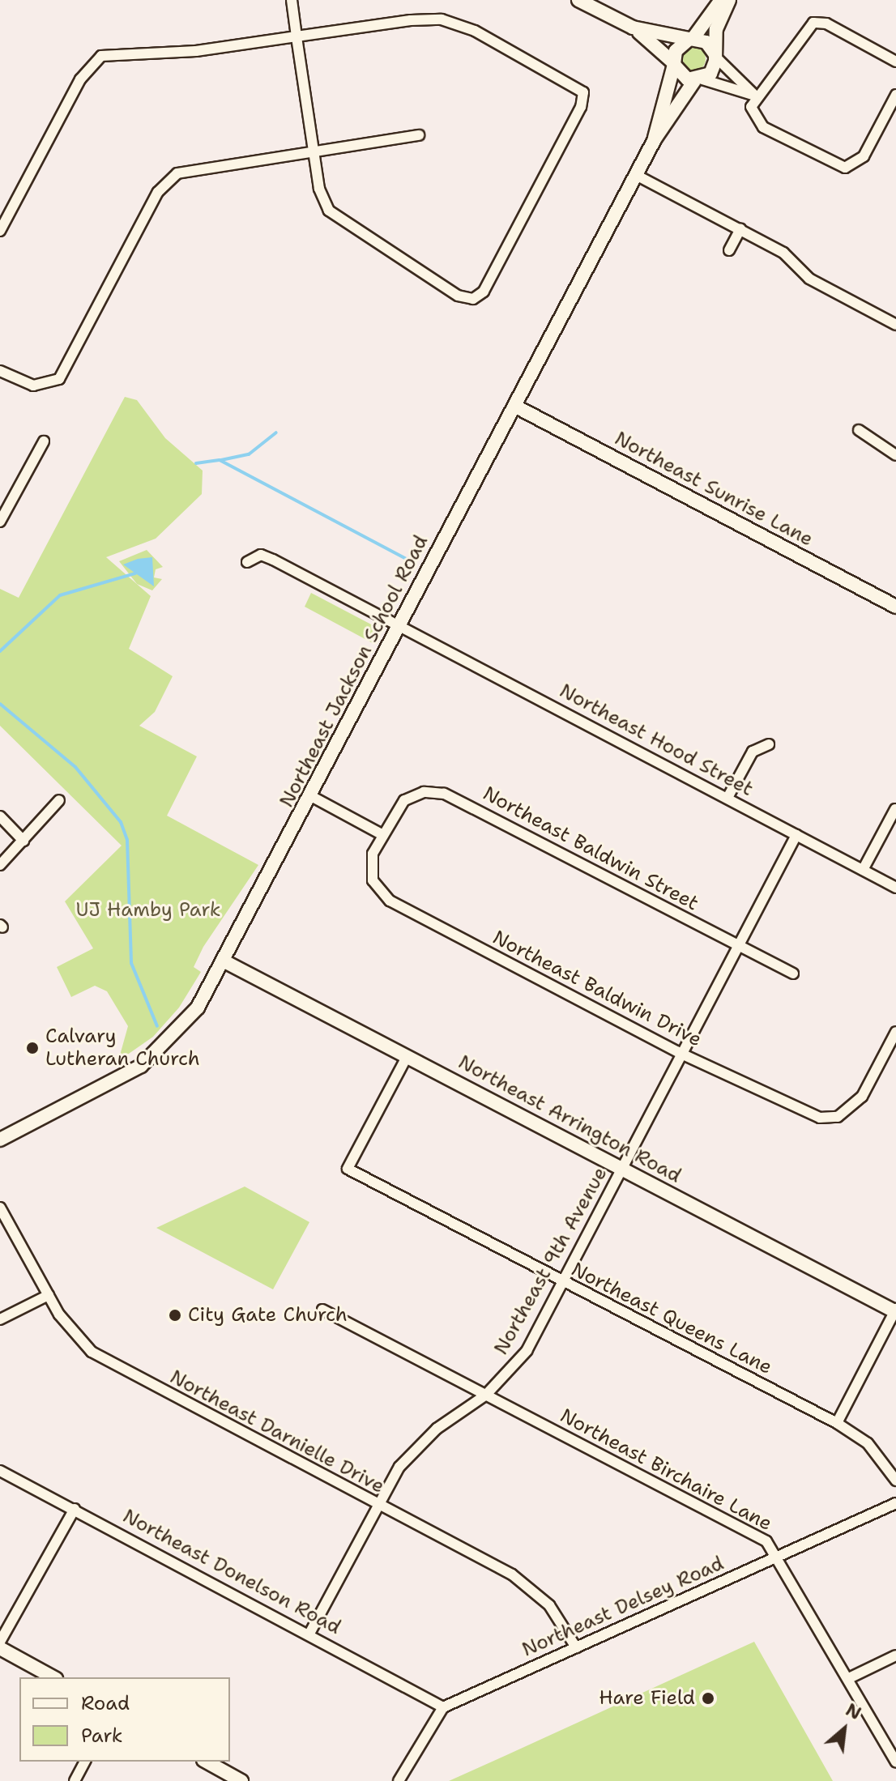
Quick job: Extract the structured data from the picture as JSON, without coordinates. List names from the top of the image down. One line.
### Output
{"streets":{"street":["Northeast Sunrise Lane","Northeast Jackson School Road","Northeast Hood Street","Northeast Baldwin Street","Northeast Baldwin Drive","Northeast Arrington Road","Northeast 9th Avenue","Northeast Queens Lane","Northeast Darnielle Drive","Northeast Birchaire Lane","Northeast Donelson Road","Northeast Delsey Road"]},"crossings":[["Northeast Sunrise Lane","Northeast Jackson School Road"],["Northeast Jackson School Road","Northeast Hood Street"],["Northeast Jackson School Road","Northeast Arrington Road"],["Northeast Hood Street","Northeast 9th Avenue"],["Northeast Baldwin Street","Northeast Baldwin Drive"],["Northeast Baldwin Street","Northeast 9th Avenue"],["Northeast Baldwin Drive","Northeast 9th Avenue"],["Northeast Arrington Road","Northeast 9th Avenue"],["Northeast Arrington Road","Northeast Queens Lane"],["Northeast 9th Avenue","Northeast Queens Lane"],["Northeast 9th Avenue","Northeast Darnielle Drive"],["Northeast 9th Avenue","Northeast Birchaire Lane"],["Northeast 9th Avenue","Northeast Donelson Road"],["Northeast Darnielle Drive","Northeast Delsey Road"],["Northeast Birchaire Lane","Northeast Delsey Road"],["Northeast Donelson Road","Northeast Delsey Road"]],"parks":["UJ Hamby Park"],"places":["Calvary Lutheran Church","City Gate Church","Hare Field"],"legend":["Road","Park"],"north":"top right"}
